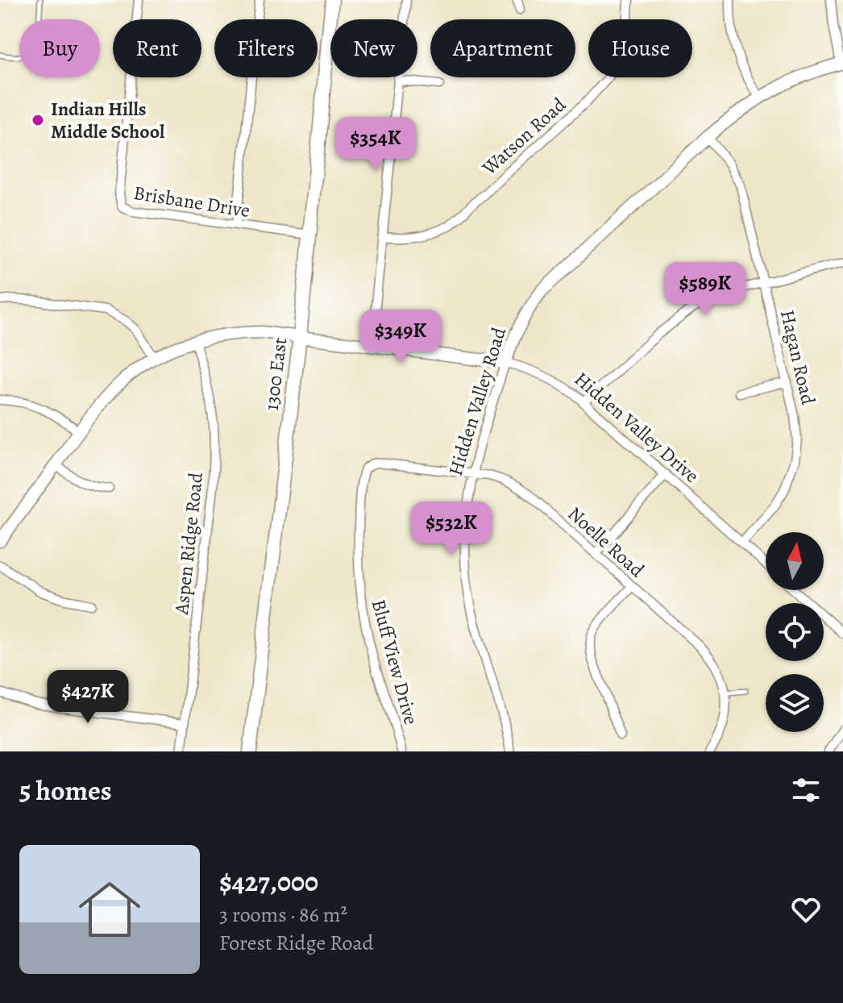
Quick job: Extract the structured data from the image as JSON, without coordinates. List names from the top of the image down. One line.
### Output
{"streets":{"main road":["1300 East"],"street":["Watson Road","Brisbane Drive","Hagan Road","Hidden Valley Road","Hidden Valley Drive","Noelle Road","Aspen Ridge Road","Bluff View Drive"]},"crossings":[["Brisbane Drive","1300 East"],["Hagan Road","Hidden Valley Road"],["Hagan Road","Hidden Valley Drive"],["1300 East","Hidden Valley Drive"],["Hidden Valley Road","Hidden Valley Drive"],["Hidden Valley Road","Noelle Road"],["Hidden Valley Drive","Aspen Ridge Road"],["Noelle Road","Bluff View Drive"]],"places":["Indian Hills Middle School"],"north":"top","page":{"chip":["Buy","Rent","Filters","New","Apartment","House"],"price":["$354K","$589K","$349K","$532K","$427K"],"heading":"5 homes","list":[{"name":"$427,000","note":"3 rooms · 86 m² · Forest Ridge Road"}]}}
